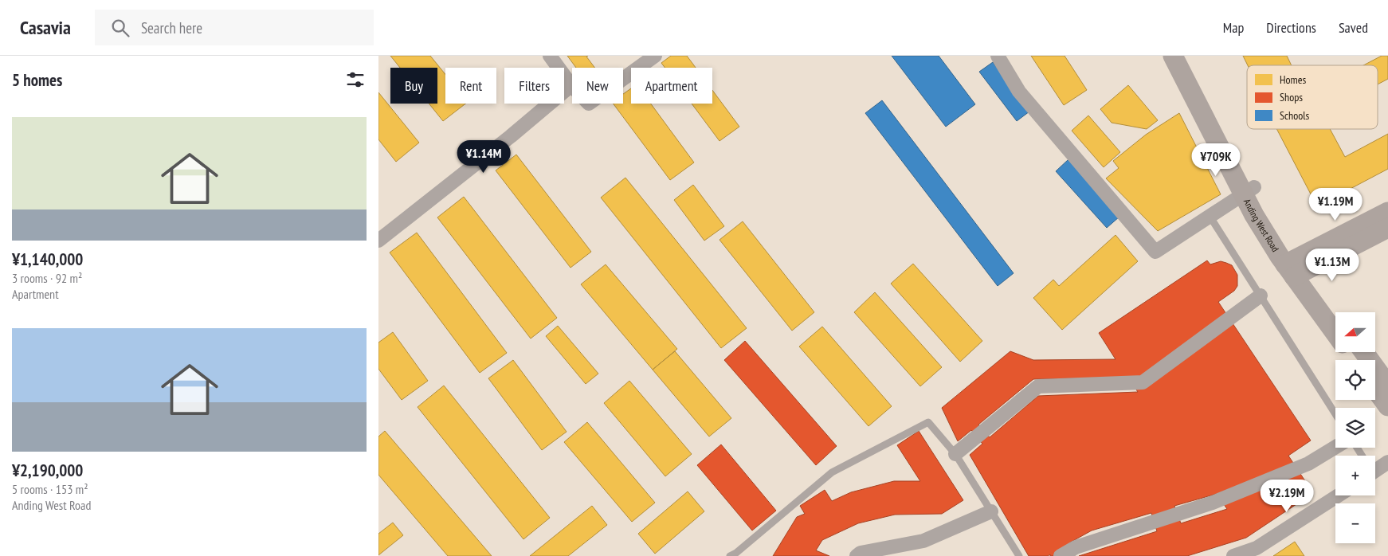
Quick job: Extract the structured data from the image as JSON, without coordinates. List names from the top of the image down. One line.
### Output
{"streets":{"street":["Anding West Road"]},"legend":["Homes","Shops","Schools"],"north":"left","page":{"header":"Casavia","search":"Search here","nav":["Map","Directions","Saved"],"heading":"5 homes","chip":["Buy","Rent","Filters","New","Apartment"],"list":[{"name":"¥1,140,000","note":"3 rooms · 92 m² · Apartment"},{"name":"¥2,190,000","note":"5 rooms · 153 m² · Anding West Road"}],"price":["¥1.14M","¥709K","¥1.19M","¥1.13M","¥2.19M"],"map_buttons":["+","−"]}}
